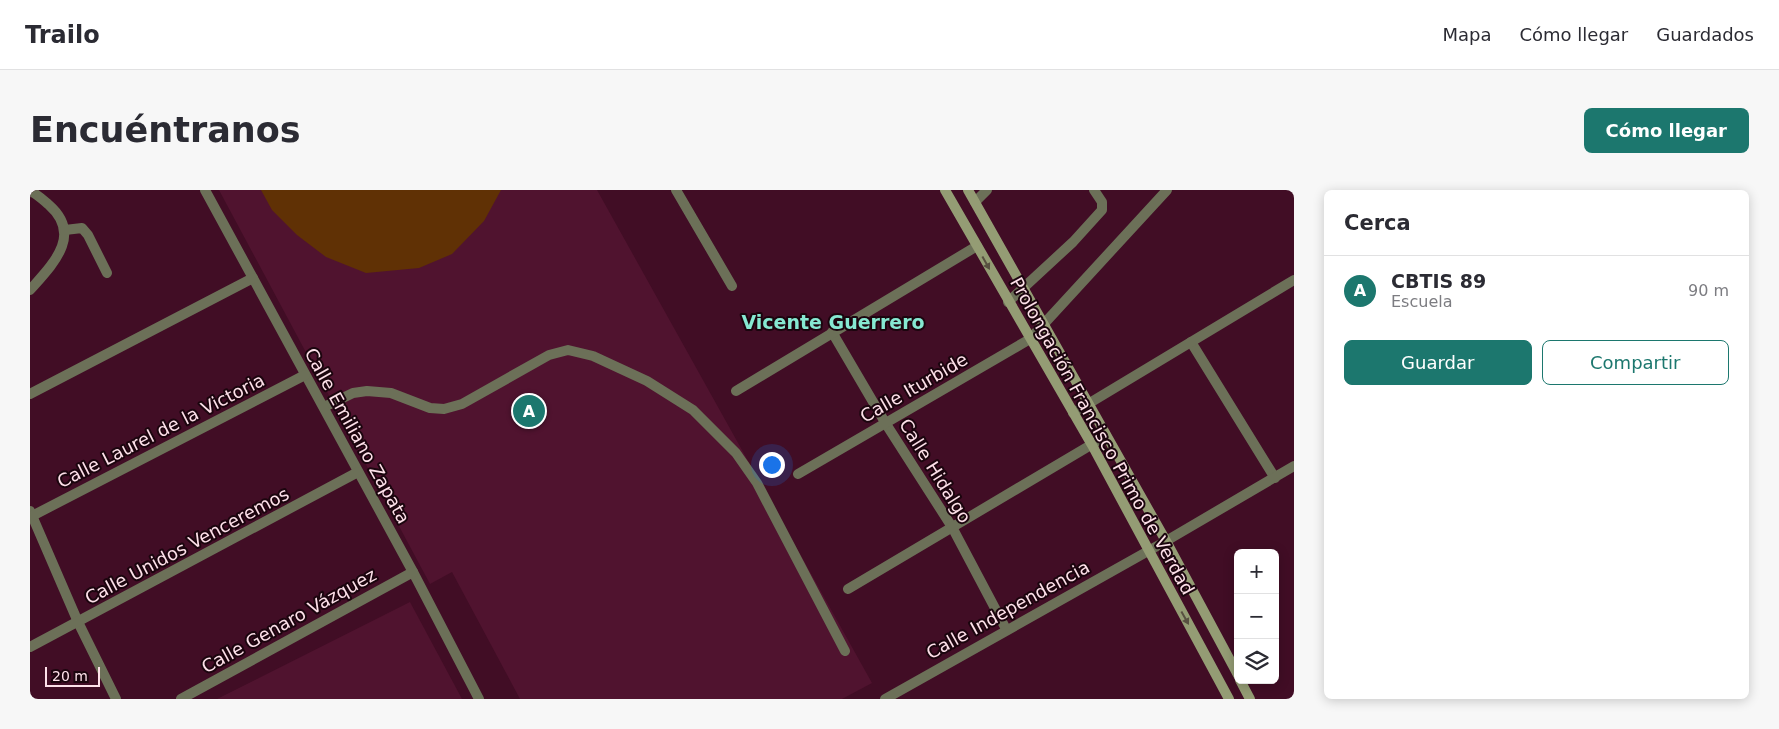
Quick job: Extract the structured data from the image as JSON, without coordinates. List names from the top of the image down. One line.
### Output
{"streets":{"main road":["Prolongación Francisco Primo de Verdad"],"street":["Calle Iturbide","Calle Laurel de la Victoria","Calle Emiliano Zapata","Calle Hidalgo","Calle Unidos Venceremos","Calle Independencia","Calle Genaro Vázquez"]},"crossings":[["Calle Iturbide","Prolongación Francisco Primo de Verdad"],["Calle Iturbide","Calle Hidalgo"],["Calle Laurel de la Victoria","Calle Emiliano Zapata"],["Calle Emiliano Zapata","Calle Unidos Venceremos"],["Calle Emiliano Zapata","Calle Genaro Vázquez"],["Prolongación Francisco Primo de Verdad","Calle Independencia"],["Calle Hidalgo","Calle Independencia"]],"districts":["Vicente Guerrero"],"scale_bar":"20 m","page":{"header":"Trailo","nav":["Mapa","Cómo llegar","Guardados"],"buttons":["Cómo llegar",["Guardar","Compartir"]],"title":"Encuéntranos","heading":"Cerca","list":[{"mark":"A","name":"CBTIS 89","note":"Escuela","value":"90 m"}],"pins":"A","map_buttons":["+","−"],"scale":"20 m"}}
